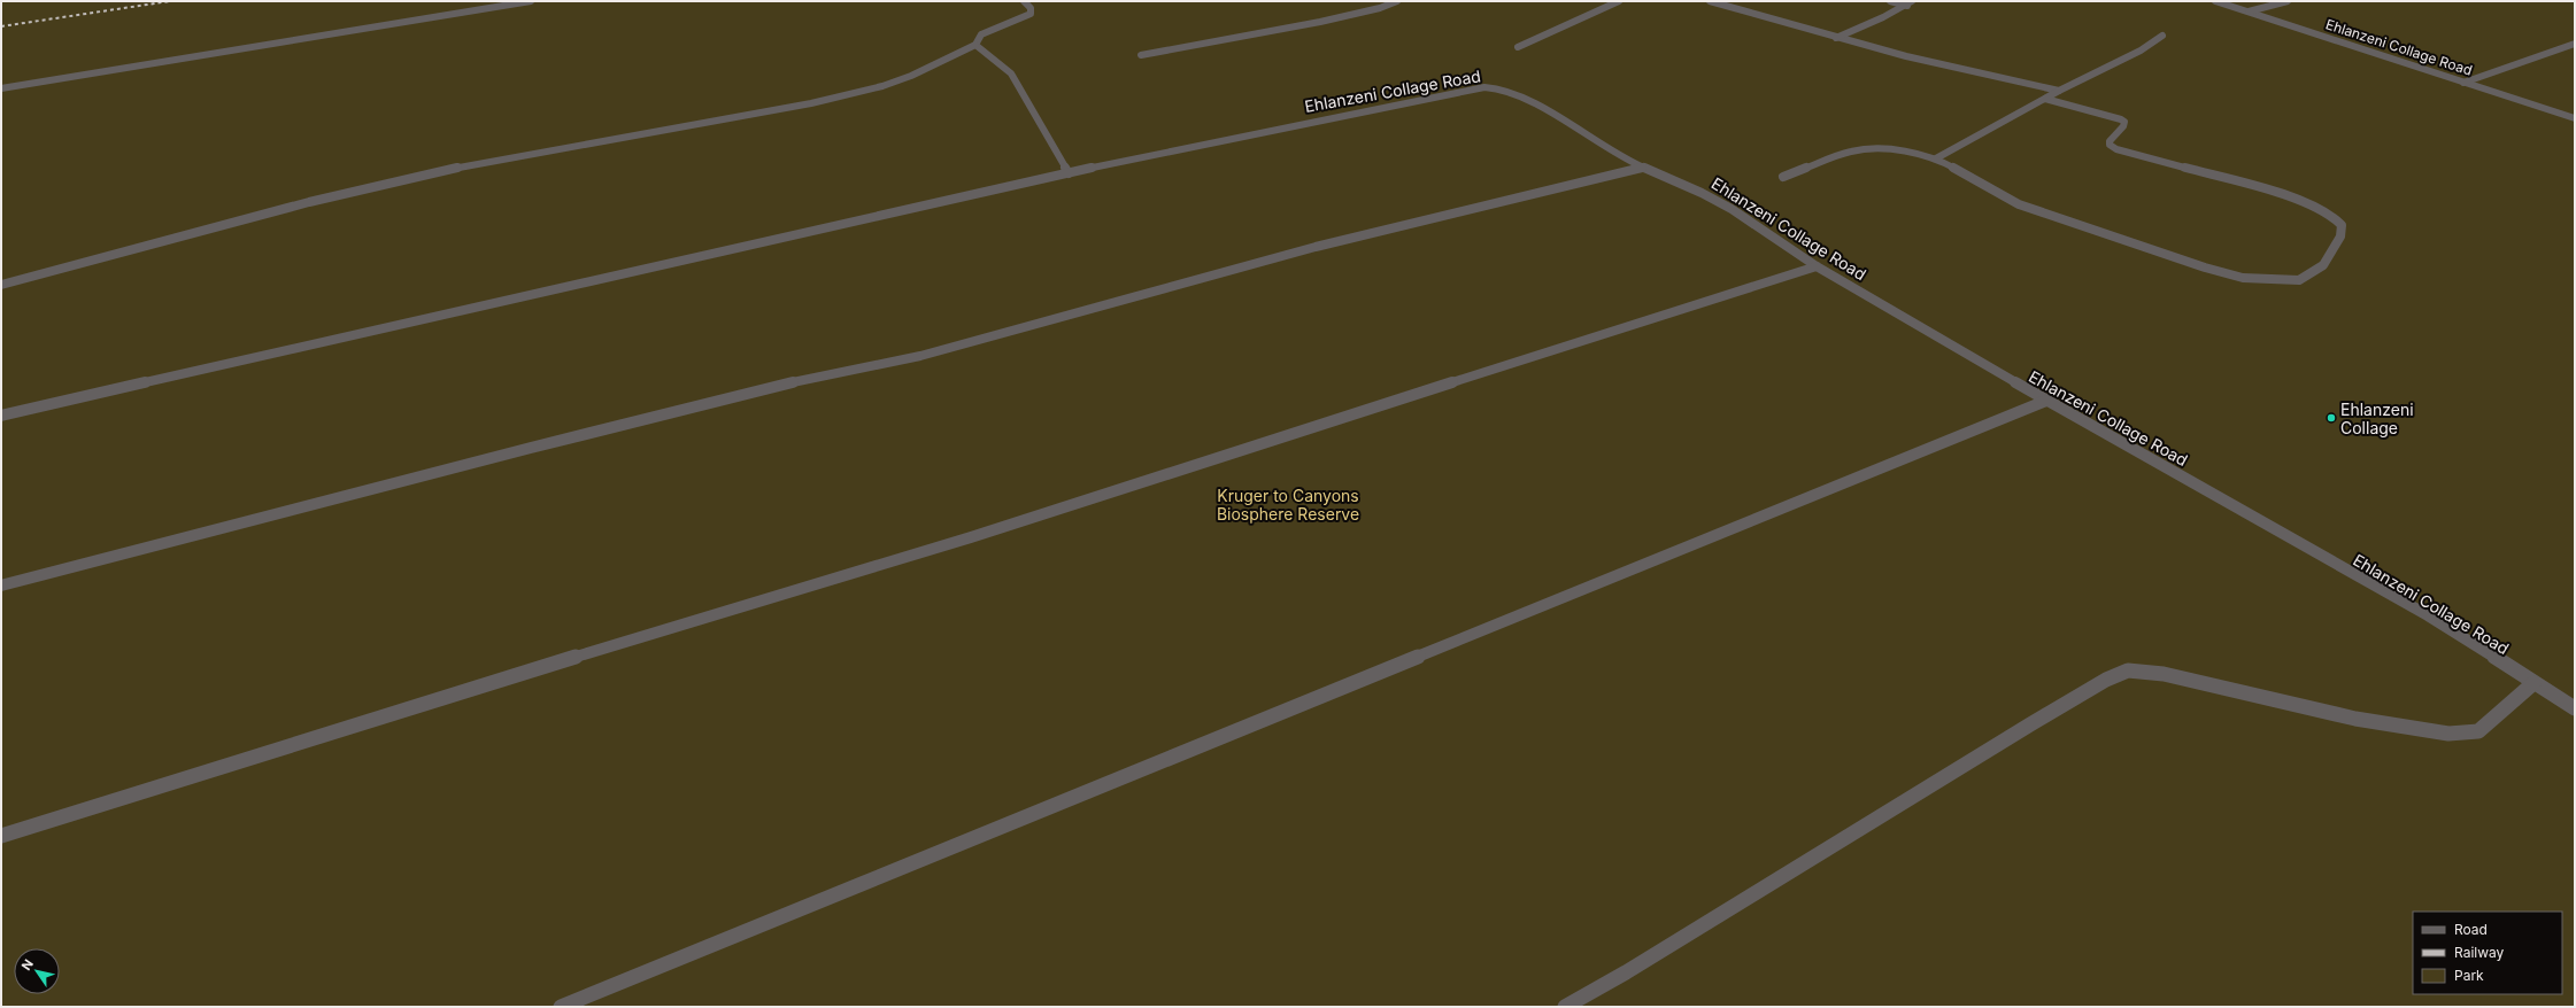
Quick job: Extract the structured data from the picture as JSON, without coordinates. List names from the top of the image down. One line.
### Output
{"streets":{"street":["Ehlanzeni Collage Road"]},"parks":["Kruger to Canyons Biosphere Reserve"],"places":["Ehlanzeni Collage"],"legend":["Road","Railway","Park"],"north":"top left"}
